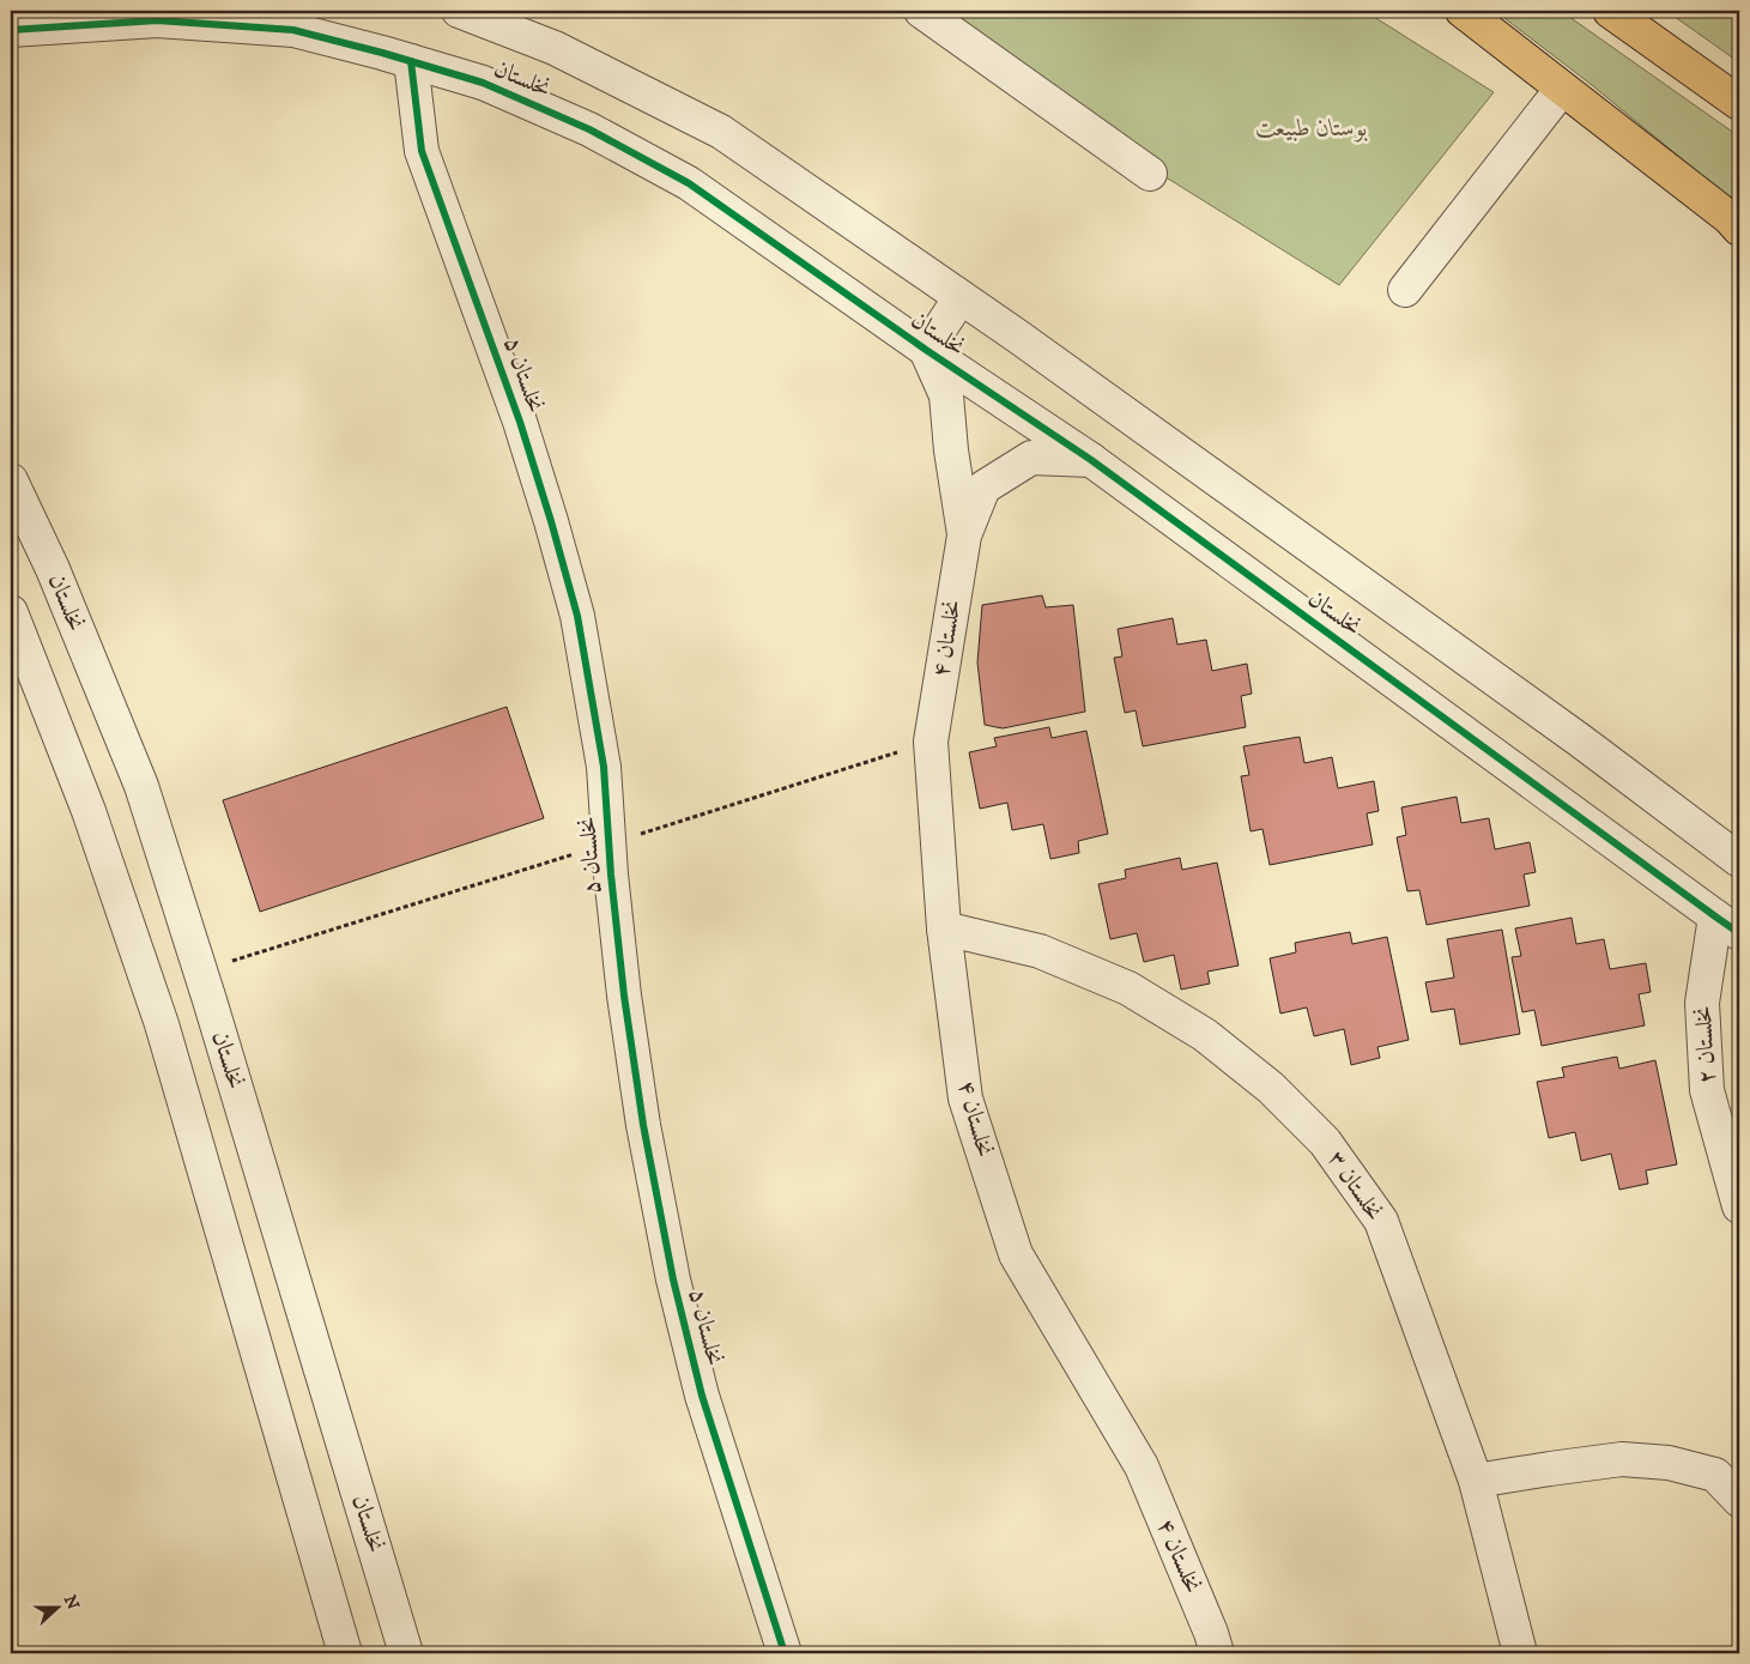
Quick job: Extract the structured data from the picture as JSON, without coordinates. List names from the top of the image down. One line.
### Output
{"streets":{"street":["نخلستان","نخلستان ۵","نخلستان ۴","نخلستان ۲","نخلستان ۳"]},"crossings":[["نخلستان","نخلستان ۵"],["نخلستان","نخلستان ۲"],["نخلستان ۴","نخلستان ۳"]],"parks":["بوستان طبیعت"],"north":"right"}
